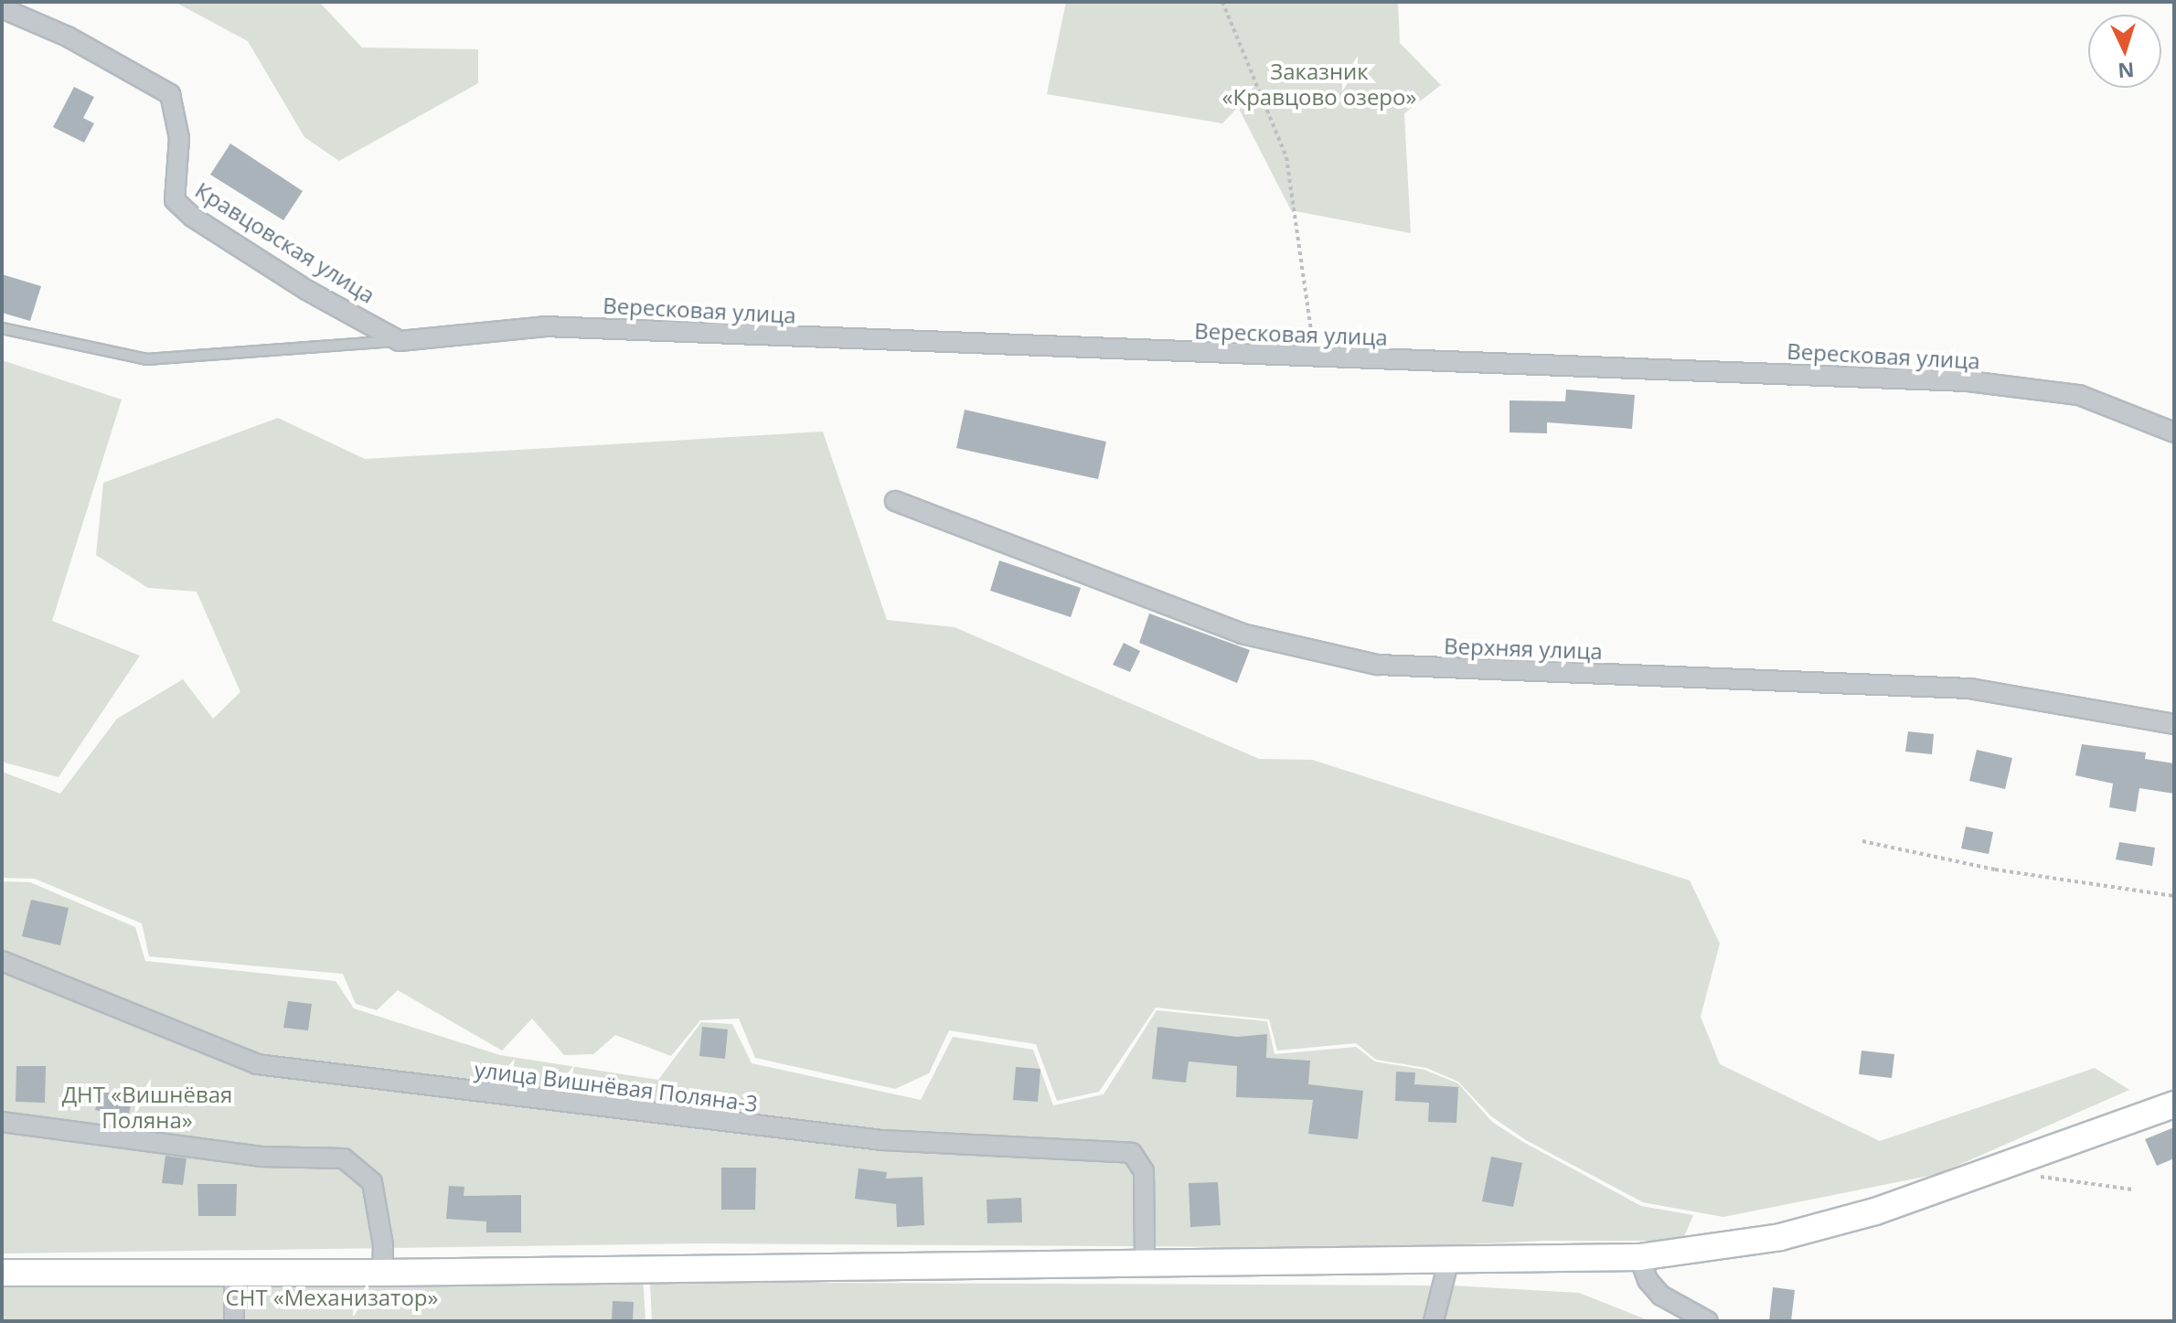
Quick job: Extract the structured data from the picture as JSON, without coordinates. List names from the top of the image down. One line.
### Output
{"streets":{"street":["Кравцовская улица","Вересковая улица","Верхняя улица","улица Вишнёвая Поляна-3"]},"crossings":[["Кравцовская улица","Вересковая улица"]],"parks":["Заказник «Кравцово озеро»","ДНТ «Вишнёвая Поляна»","СНТ «Механизатор»"],"north":"bottom"}
